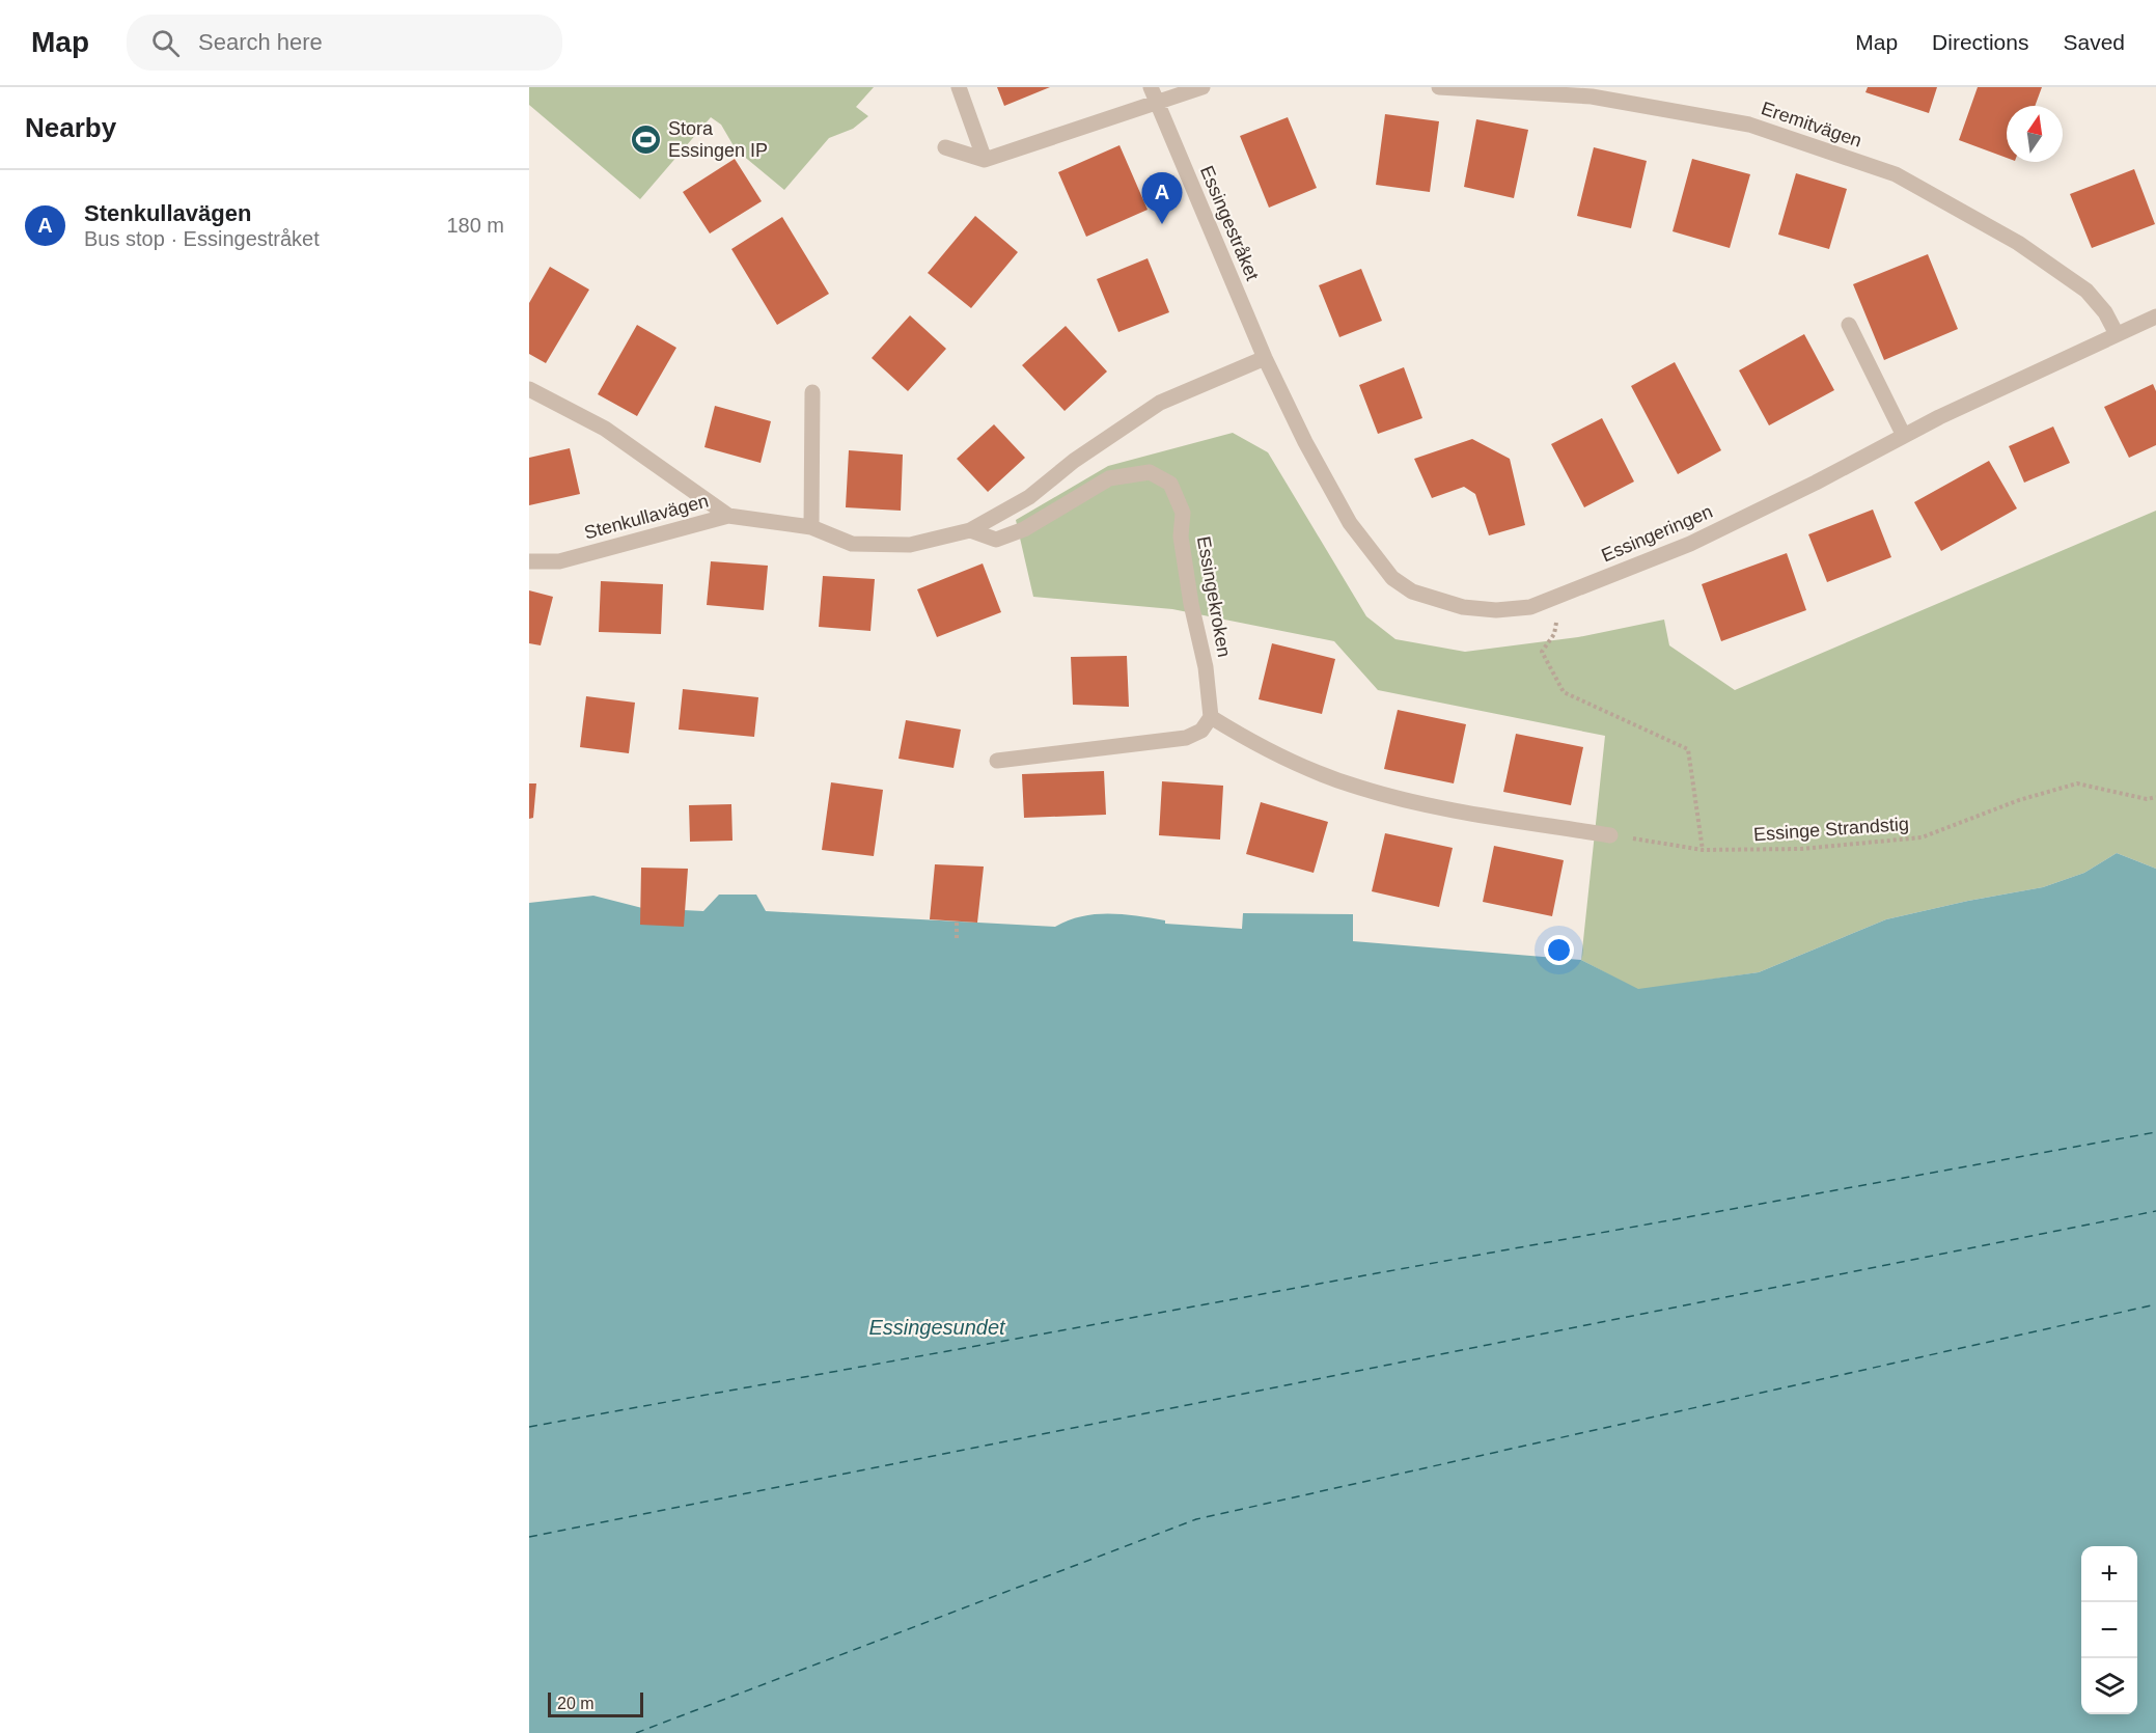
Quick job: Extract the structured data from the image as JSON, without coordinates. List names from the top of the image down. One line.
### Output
{"streets":{"street":["Eremitvägen","Essingestråket","Stenkullavägen","Essingeringen","Essingekroken"],"path":["Essinge Strandstig"]},"crossings":[["Eremitvägen","Essingeringen"],["Essingestråket","Stenkullavägen"],["Essingestråket","Essingeringen"],["Stenkullavägen","Essingeringen"],["Stenkullavägen","Essingekroken"]],"water":["Essingesundet"],"places":{"sports":["Stora Essingen IP"]},"scale_bar":"20 m","north":"top","page":{"header":"Map","search":"Search here","nav":["Map","Directions","Saved"],"heading":"Nearby","list":[{"mark":"A","name":"Stenkullavägen","note":"Bus stop · Essingestråket","value":"180 m"}],"pins":"A","map_buttons":["+","−"],"scale":"20 m"}}
